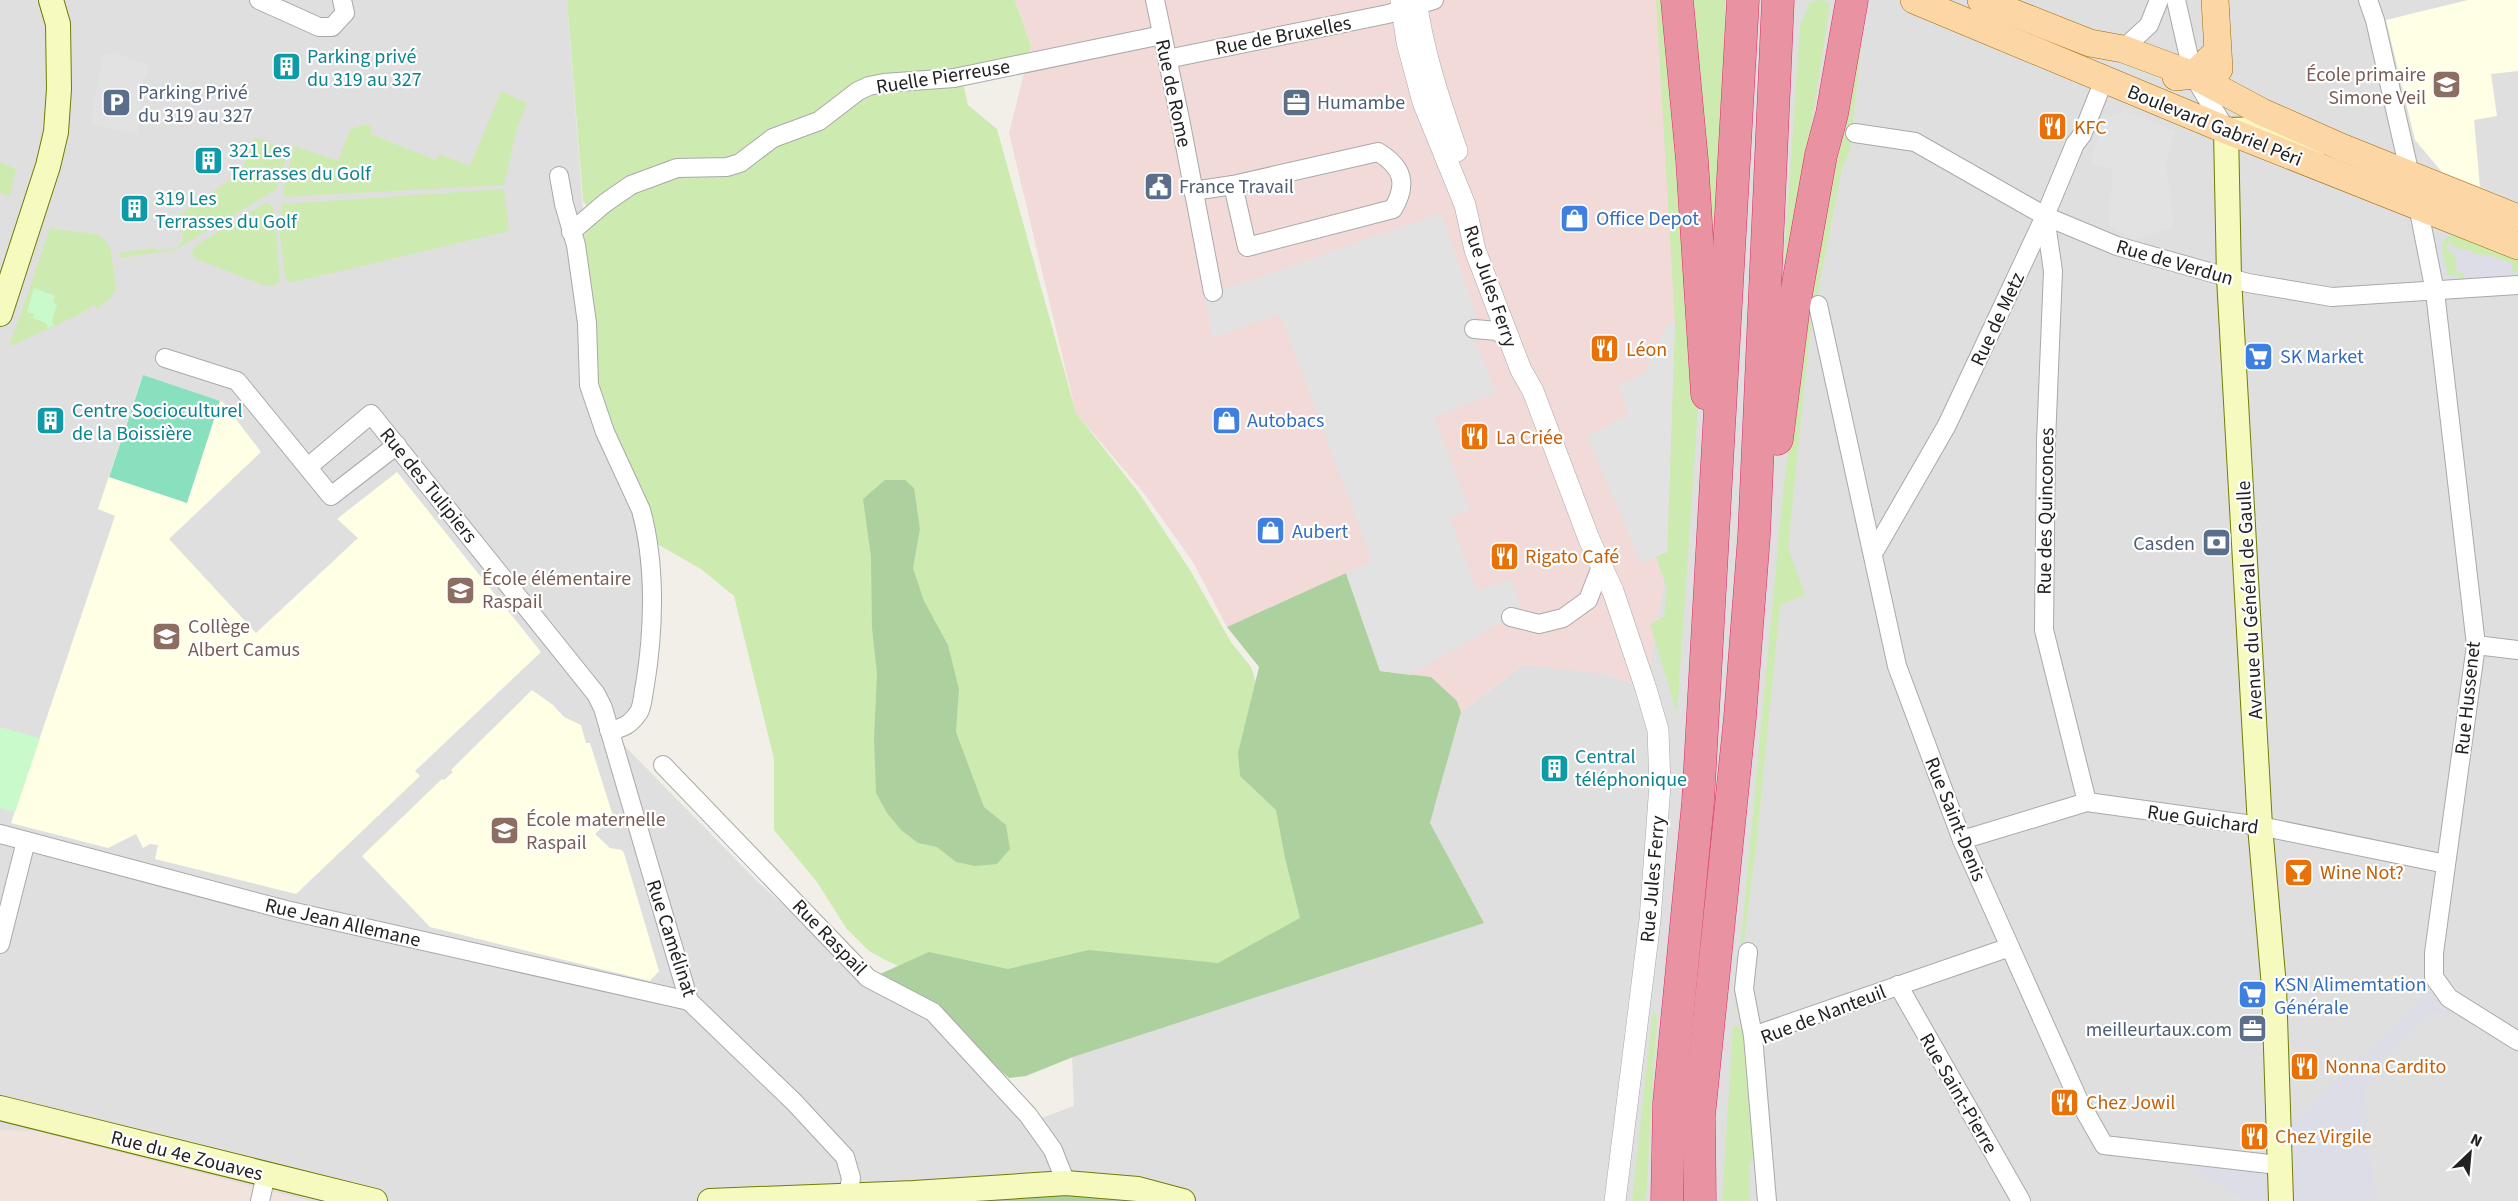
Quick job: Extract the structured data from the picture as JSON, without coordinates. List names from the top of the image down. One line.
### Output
{"streets":{"main road":["Boulevard Gabriel Péri","Avenue du Général de Gaulle","Rue du 4e Zouaves"],"street":["Rue de Bruxelles","Ruelle Pierreuse","Rue de Rome","Rue de Verdun","Rue Jules Ferry","Rue de Metz","Rue des Tulipiers","Rue des Quinconces","Rue Hussenet","Rue Saint-Denis","Rue Guichard","Rue Jean Allemane","Rue Raspail","Rue Camélinat","Rue de Nanteuil","Rue Saint-Pierre"]},"crossings":[["Rue de Bruxelles","Rue de Rome"],["Rue de Bruxelles","Rue Jules Ferry"],["Ruelle Pierreuse","Rue de Rome"],["Boulevard Gabriel Péri","Rue de Metz"],["Boulevard Gabriel Péri","Avenue du Général de Gaulle"],["Boulevard Gabriel Péri","Rue Hussenet"],["Rue de Verdun","Rue de Metz"],["Rue de Verdun","Rue des Quinconces"],["Rue de Verdun","Avenue du Général de Gaulle"],["Rue de Verdun","Rue Hussenet"],["Rue de Metz","Rue des Quinconces"],["Rue de Metz","Rue Saint-Denis"],["Rue des Tulipiers","Rue Camélinat"],["Rue des Quinconces","Rue Guichard"],["Avenue du Général de Gaulle","Rue Saint-Denis"],["Avenue du Général de Gaulle","Rue Guichard"],["Rue Hussenet","Rue Guichard"],["Rue Saint-Denis","Rue Guichard"],["Rue Saint-Denis","Rue de Nanteuil"],["Rue Jean Allemane","Rue Camélinat"],["Rue de Nanteuil","Rue Saint-Pierre"]],"places":{"building":["Parking privé du 319 au 327","321 Les Terrasses du Golf","319 Les Terrasses du Golf","Centre Socioculturel de la Boissière","Central téléphonique"],"school or university":["École primaire Simone Veil","École élémentaire Raspail","Collège Albert Camus","École maternelle Raspail"],"office":["Humambe","meilleurtaux.com"],"parking":["Parking Privé du 319 au 327"],"restaurant":["KFC","Léon","La Criée","Rigato Café","Nonna Cardito","Chez Jowil","Chez Virgile"],"public building":["France Travail"],"shop":["Office Depot","Autobacs","Aubert"],"supermarket":["SK Market","KSN Alimemtation Générale"],"bank":["Casden"],"bar":["Wine Not?"]},"north":"top right"}
